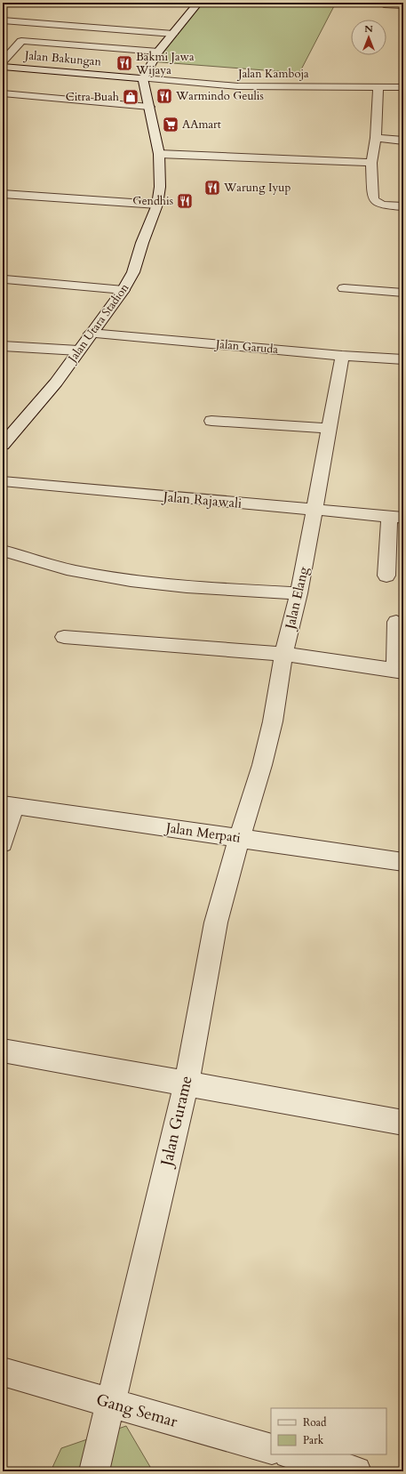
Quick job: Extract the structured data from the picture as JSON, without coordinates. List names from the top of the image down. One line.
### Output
{"streets":{"street":["Jalan Bakungan","Jalan Kamboja","Jalan Utara Stadion","Jalan Garuda","Jalan Rajawali","Jalan Elang","Jalan Merpati","Jalan Gurame","Gang Semar"]},"crossings":[["Jalan Bakungan","Jalan Kamboja"],["Jalan Bakungan","Jalan Utara Stadion"],["Jalan Kamboja","Jalan Utara Stadion"],["Jalan Utara Stadion","Jalan Garuda"],["Jalan Garuda","Jalan Elang"],["Jalan Rajawali","Jalan Elang"],["Jalan Elang","Jalan Merpati"],["Jalan Elang","Jalan Gurame"],["Jalan Merpati","Jalan Gurame"],["Jalan Gurame","Gang Semar"]],"places":{"restaurant":["Bakmi Jawa Wijaya","Warmindo Geulis","Warung Iyup","Gendhis"],"shop":["Citra Buah"],"supermarket":["AAmart"]},"legend":["Road","Park"],"north":"top"}
